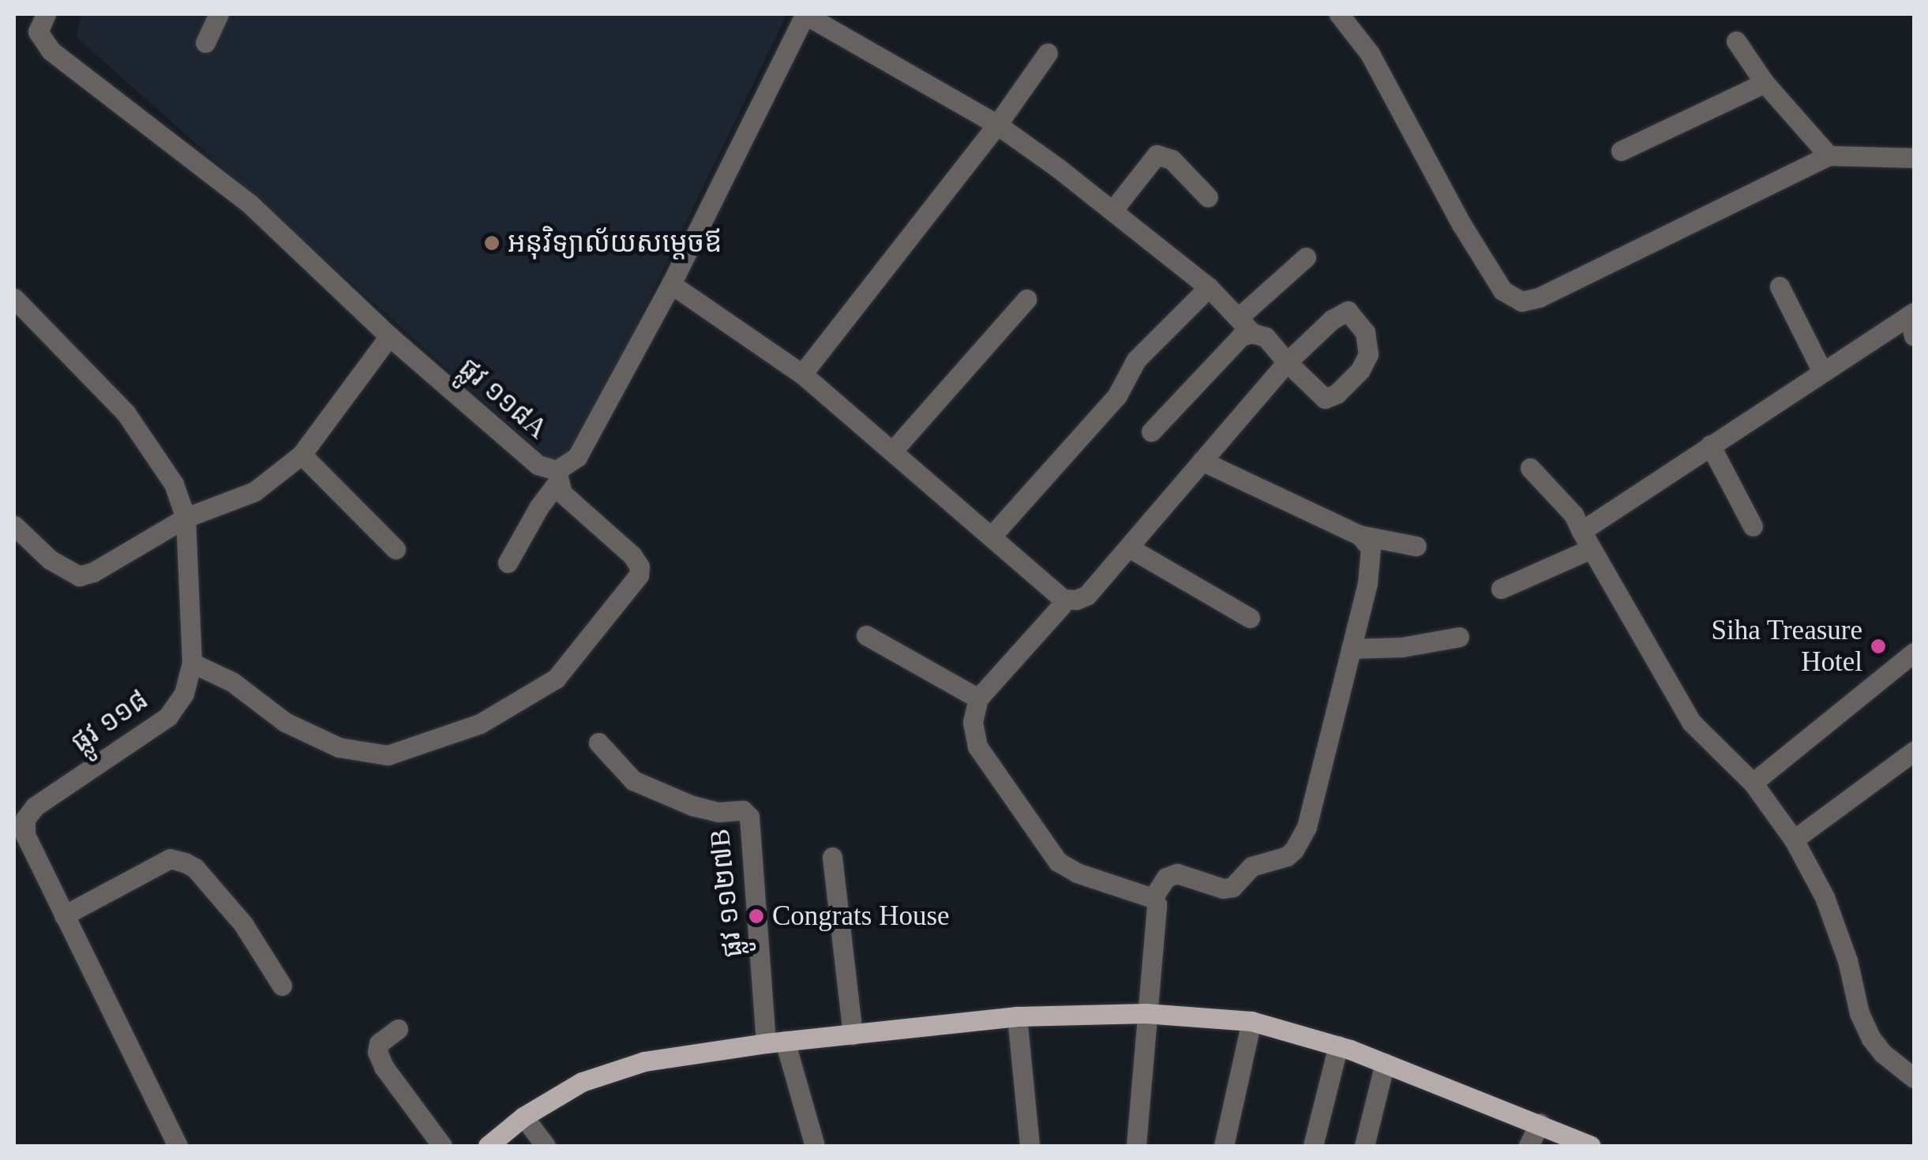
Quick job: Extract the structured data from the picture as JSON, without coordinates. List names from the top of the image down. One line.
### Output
{"streets":{"street":["ផ្លូវ ១១៨A","ផ្លូវ ១១៨","ផ្លូវ ១១២៧B"]},"places":["អនុវិទ្យាល័យសម្តេចឪ","Siha Treasure Hotel","Congrats House"]}
